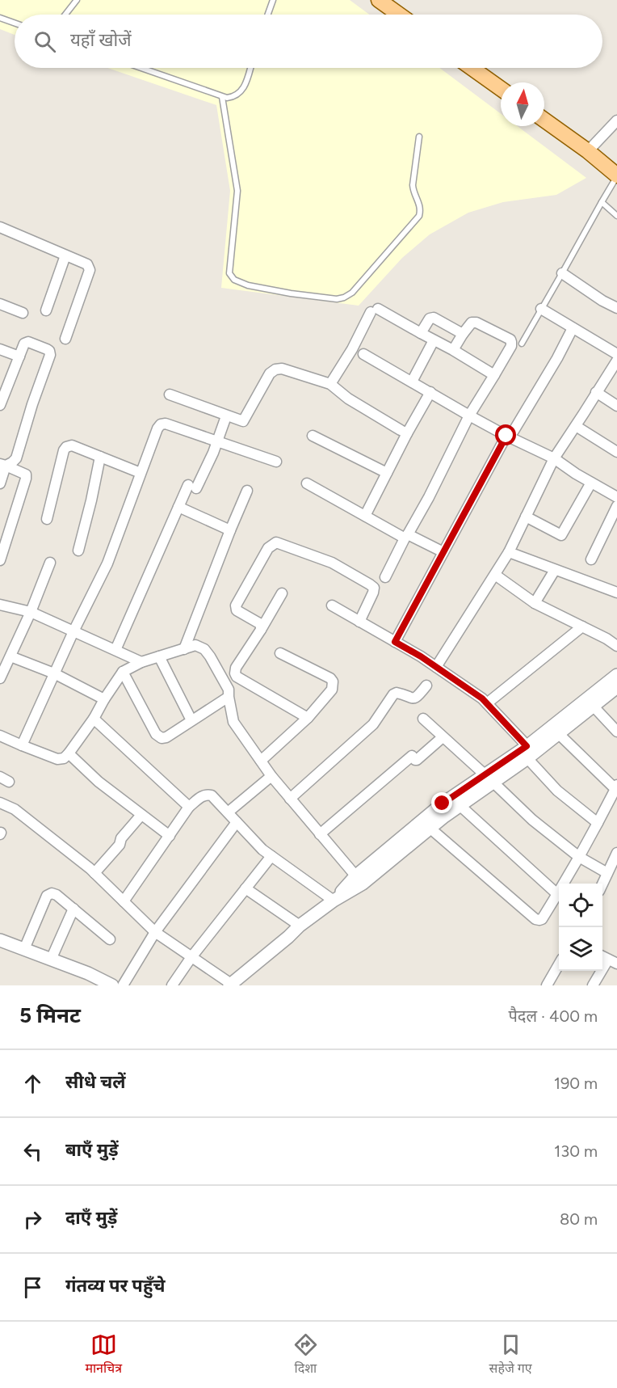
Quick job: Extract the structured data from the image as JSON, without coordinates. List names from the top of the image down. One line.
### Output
{"north":"top","page":{"search":"यहाँ खोजें","heading":["5 मिनट","पैदल · 400 m"],"list":[["सीधे चलें","190 m"],["बाएँ मुड़ें","130 m"],["दाएँ मुड़ें","80 m"],"गंतव्य पर पहुँचे"],"nav":["मानचित्र","दिशा","सहेजे गए"]}}
